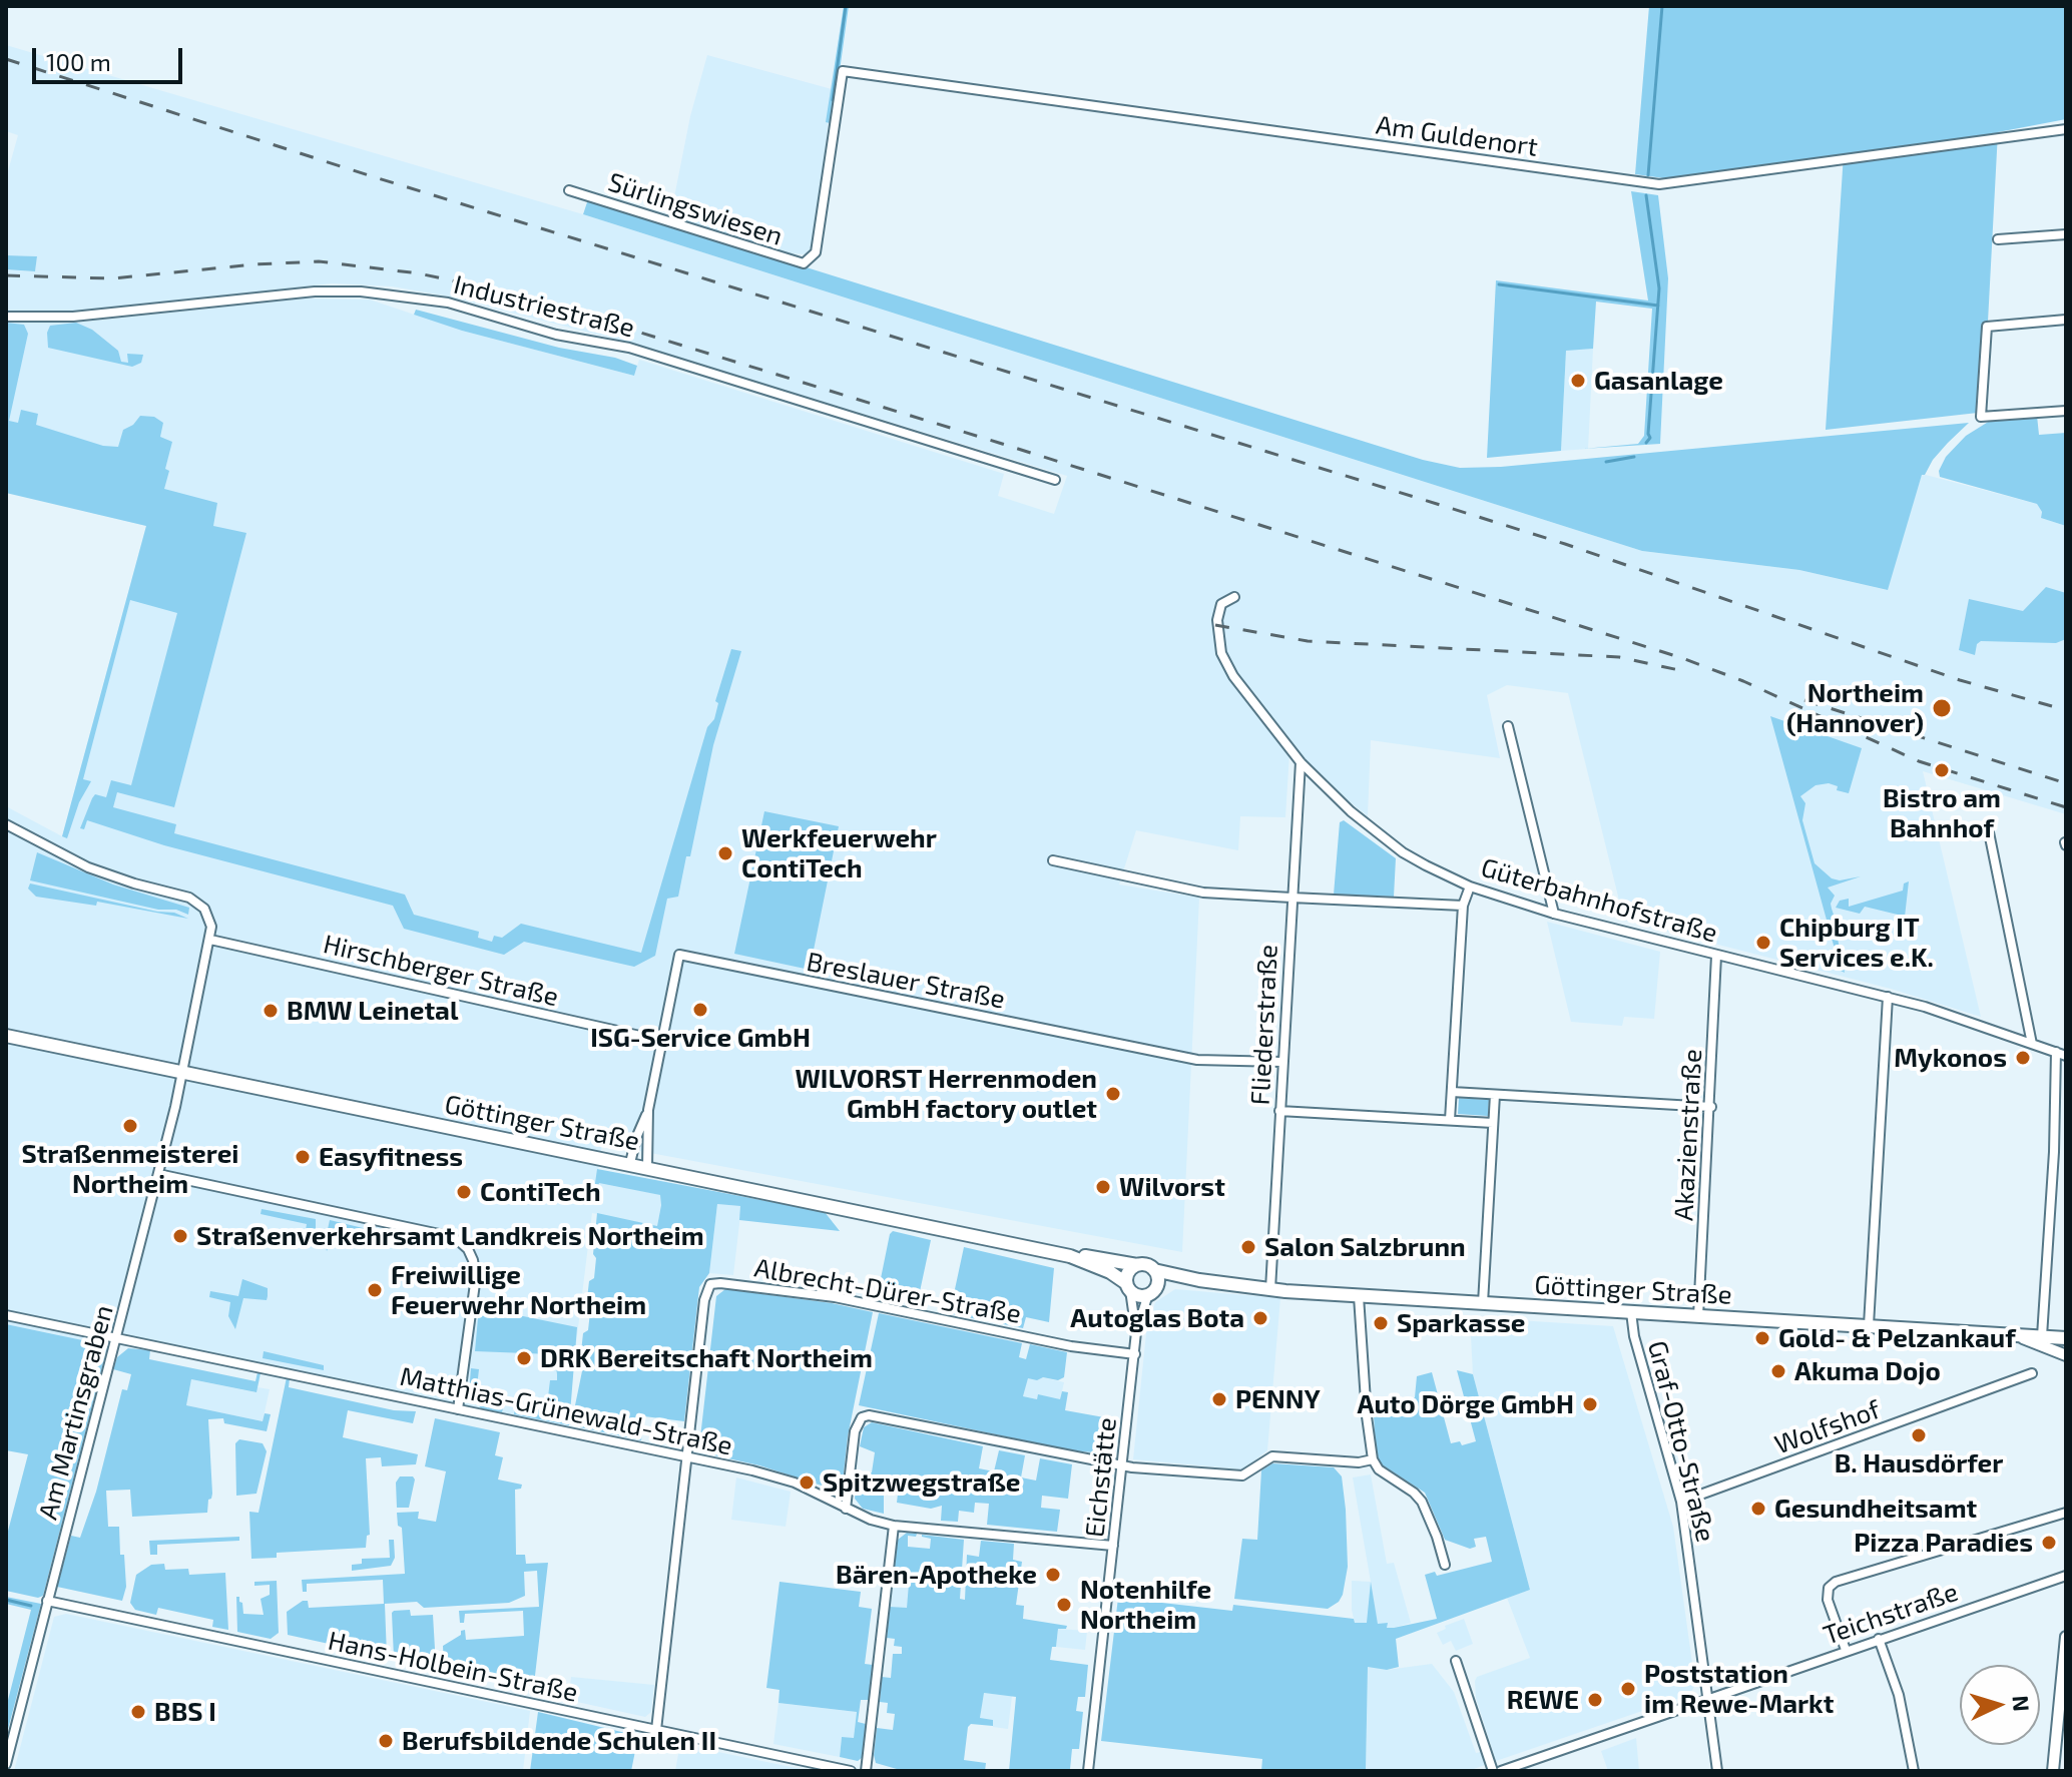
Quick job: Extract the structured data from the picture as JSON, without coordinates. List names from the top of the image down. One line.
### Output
{"streets":{"main road":["Göttinger Straße"],"street":["Am Guldenort","Sürlingswiesen","Industriestraße","Güterbahnhofstraße","Hirschberger Straße","Breslauer Straße","Fliederstraße","Akazienstraße","Albrecht-Dürer-Straße","Matthias-Grünewald-Straße","Am Martinsgraben","Wolfshof","Graf-Otto-Straße","Eichstätte","Teichstraße","Hans-Holbein-Straße"]},"crossings":[["Am Guldenort","Sürlingswiesen"],["Güterbahnhofstraße","Fliederstraße"],["Güterbahnhofstraße","Akazienstraße"],["Hirschberger Straße","Breslauer Straße"],["Hirschberger Straße","Am Martinsgraben"],["Breslauer Straße","Fliederstraße"],["Breslauer Straße","Göttinger Straße"],["Fliederstraße","Göttinger Straße"],["Göttinger Straße","Akazienstraße"],["Göttinger Straße","Am Martinsgraben"],["Göttinger Straße","Graf-Otto-Straße"],["Göttinger Straße","Eichstätte"],["Albrecht-Dürer-Straße","Matthias-Grünewald-Straße"],["Albrecht-Dürer-Straße","Eichstätte"],["Matthias-Grünewald-Straße","Am Martinsgraben"],["Matthias-Grünewald-Straße","Eichstätte"],["Am Martinsgraben","Hans-Holbein-Straße"],["Wolfshof","Graf-Otto-Straße"],["Graf-Otto-Straße","Teichstraße"]],"places":["Gasanlage","Northeim (Hannover)","Bistro am Bahnhof","Werkfeuerwehr ContiTech","Chipburg IT Services e.K.","ISG-Service GmbH","BMW Leinetal","Mykonos","WILVORST Herrenmoden GmbH factory outlet","Straßenmeisterei Northeim","Easyfitness","Wilvorst","ContiTech","Straßenverkehrsamt Landkreis Northeim","Salon Salzbrunn","Freiwillige Feuerwehr Northeim","Autoglas Bota","Sparkasse","Gold- & Pelzankauf","DRK Bereitschaft Northeim","Akuma Dojo","PENNY","Auto Dörge GmbH","B. Hausdörfer","Spitzwegstraße","Gesundheitsamt","Pizza Paradies","Bären-Apotheke","Notenhilfe Northeim","Poststation im Rewe-Markt","REWE","BBS I","Berufsbildende Schulen II"],"scale_bar":"100 m","north":"right"}
